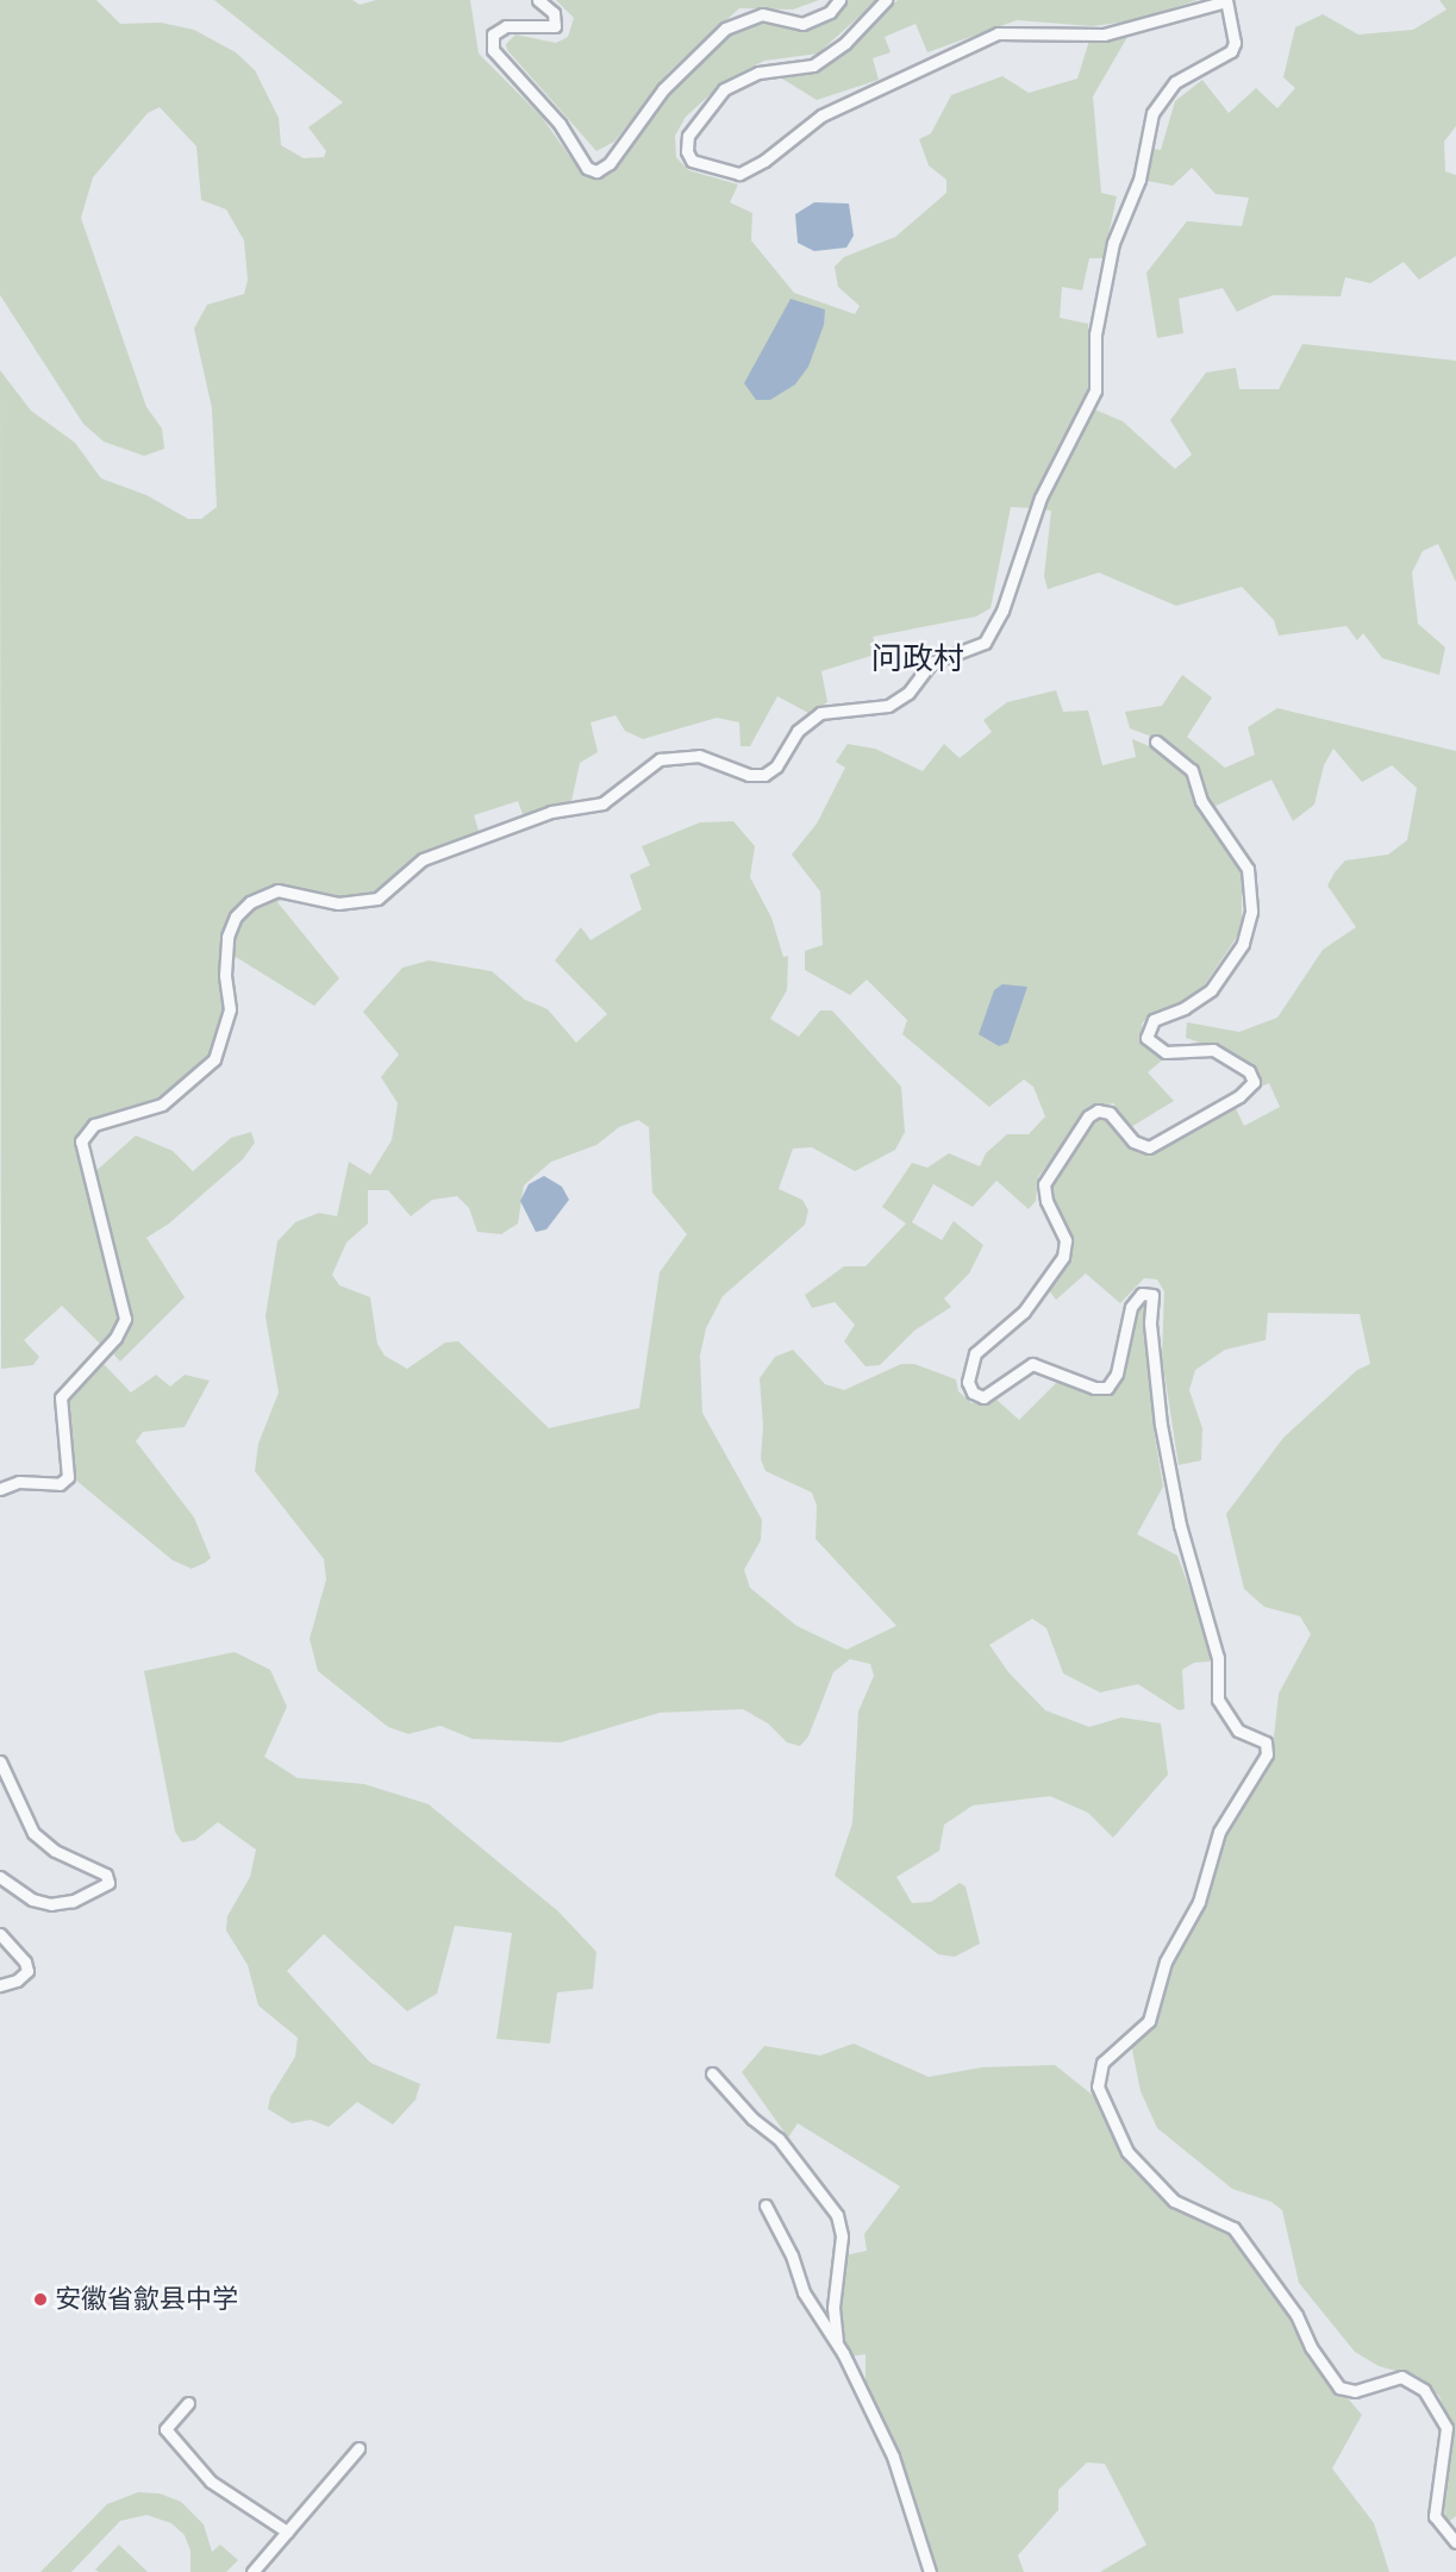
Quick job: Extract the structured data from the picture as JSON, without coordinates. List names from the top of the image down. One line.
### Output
{"districts":["问政村"],"places":["安徽省歙县中学"]}
